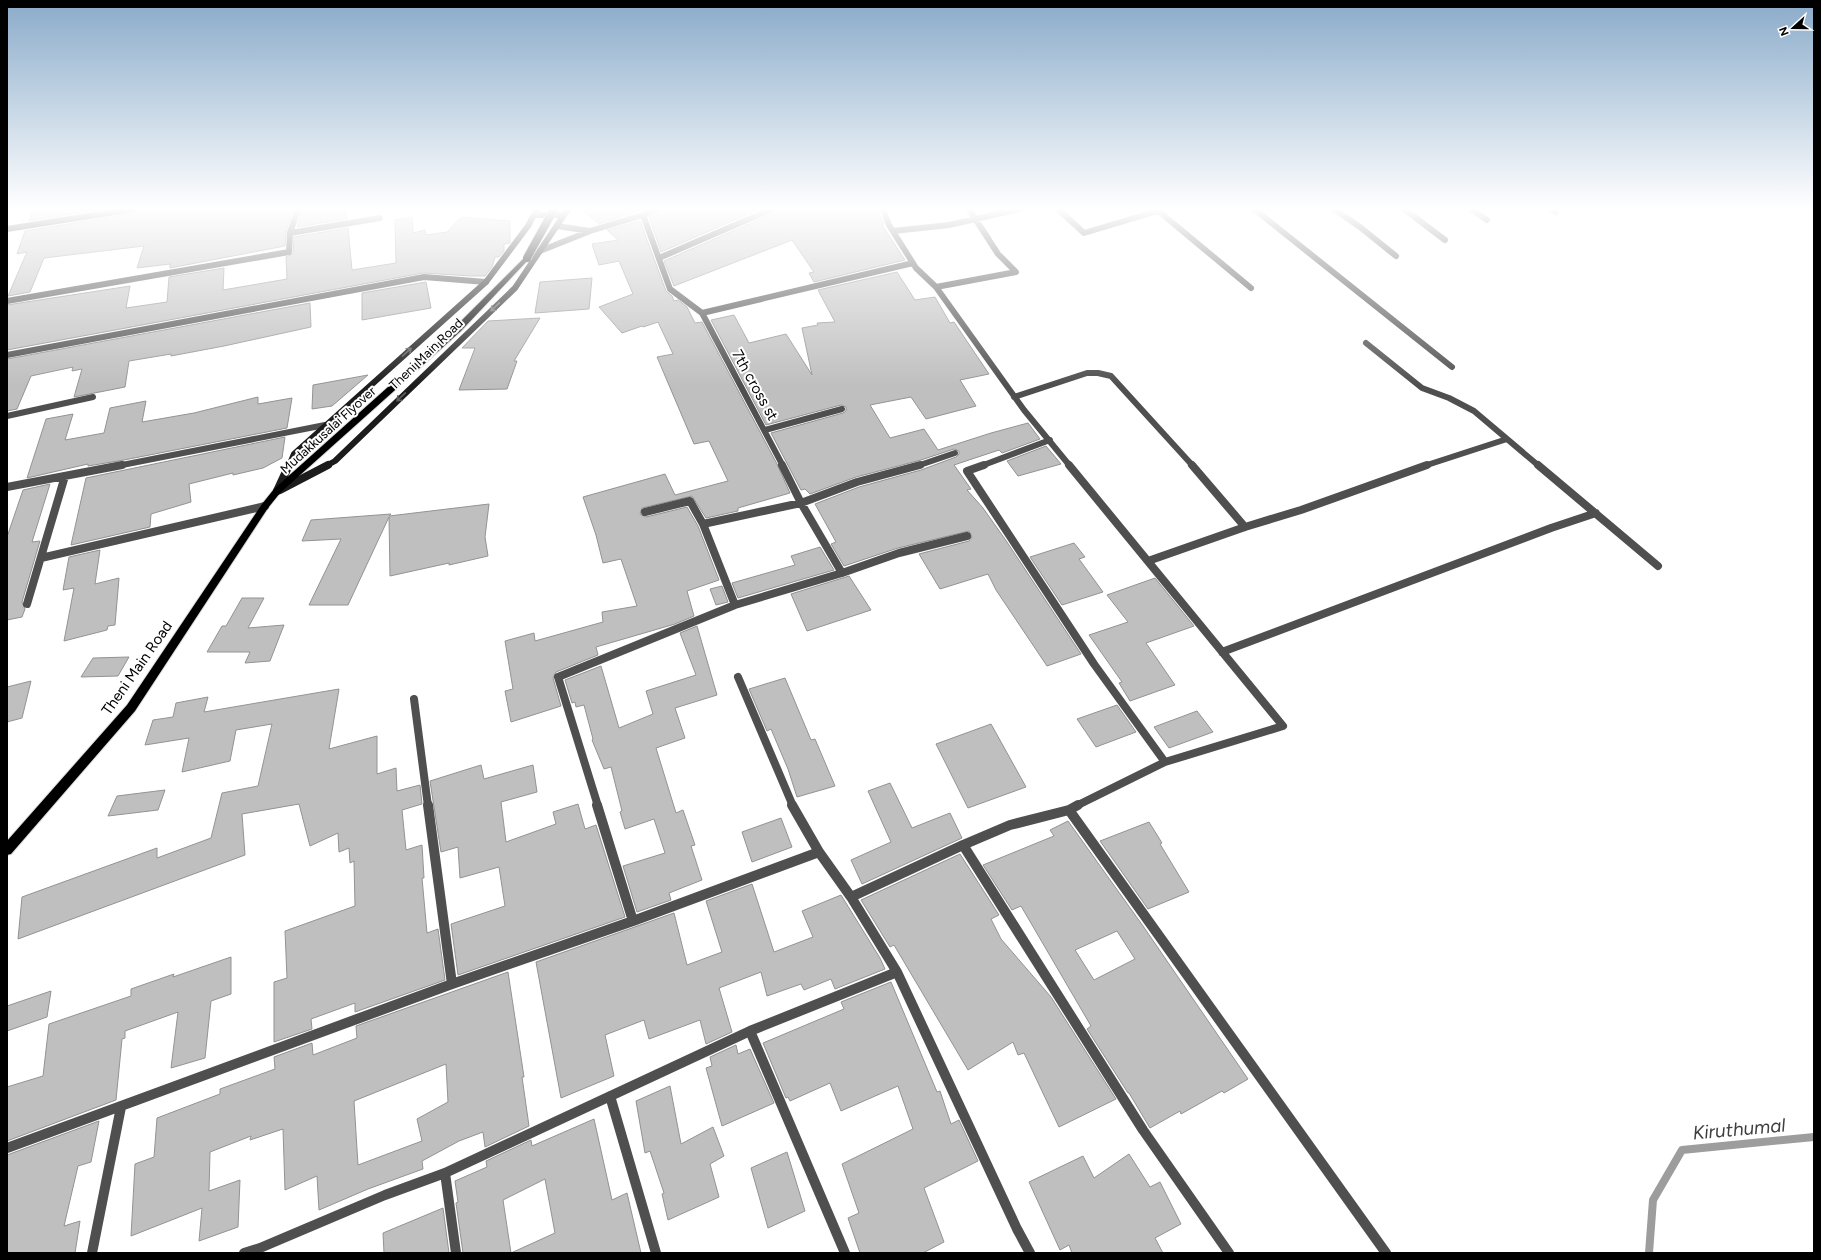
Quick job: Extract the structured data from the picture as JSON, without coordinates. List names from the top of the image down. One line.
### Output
{"streets":{"main road":["Theni Main Road","Mudakkusalai Flyover"],"street":["7th cross st"]},"crossings":[["Theni Main Road","Mudakkusalai Flyover"]],"water":["Kiruthumal"],"north":"left"}
